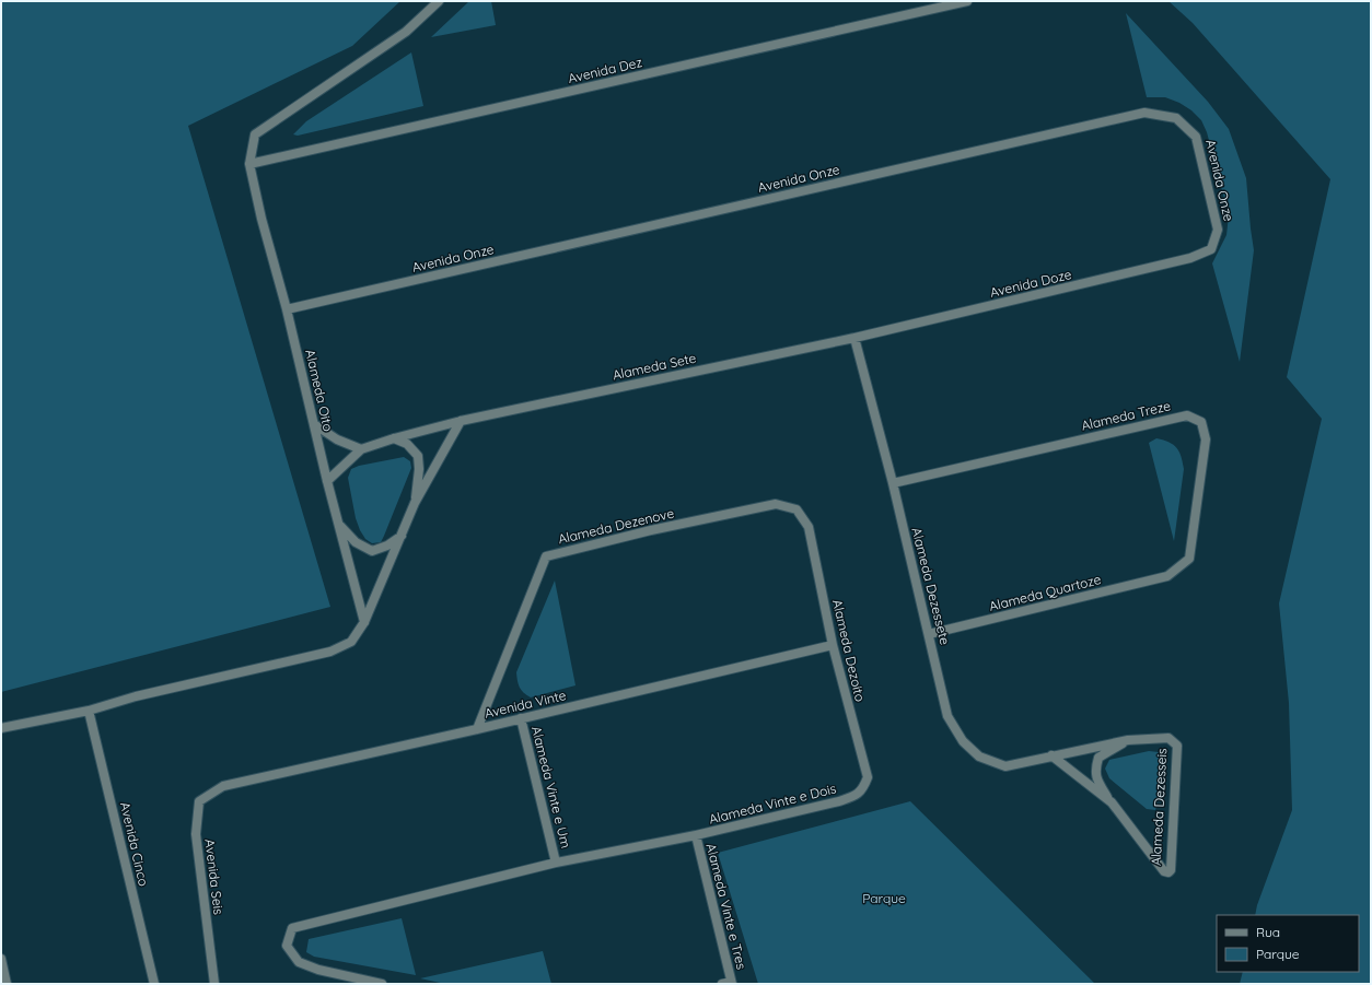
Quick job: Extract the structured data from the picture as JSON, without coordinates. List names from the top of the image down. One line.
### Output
{"streets":{"street":["Avenida Dez","Avenida Onze","Avenida Doze","Alameda Sete","Alameda Oito","Alameda Treze","Alameda Dezenove","Alameda Dezessete","Alameda Quartoze","Alameda Dezoito","Avenida Vinte","Alameda Vinte e Um","Alameda Vinte e Dois","Alameda Dezesseis","Avenida Cinco","Avenida Seis","Alameda Vinte e Tres"]},"crossings":[["Avenida Dez","Alameda Oito"],["Avenida Onze","Avenida Doze"],["Avenida Onze","Alameda Oito"],["Avenida Doze","Alameda Sete"],["Avenida Doze","Alameda Dezessete"],["Alameda Sete","Alameda Oito"],["Alameda Sete","Alameda Dezessete"],["Alameda Treze","Alameda Dezessete"],["Alameda Treze","Alameda Quartoze"],["Alameda Dezenove","Alameda Dezoito"],["Alameda Dezenove","Avenida Vinte"],["Alameda Dezessete","Alameda Quartoze"],["Alameda Dezessete","Alameda Dezesseis"],["Alameda Dezoito","Avenida Vinte"],["Alameda Dezoito","Alameda Vinte e Dois"],["Avenida Vinte","Alameda Vinte e Um"],["Avenida Vinte","Avenida Seis"],["Alameda Vinte e Um","Alameda Vinte e Dois"],["Alameda Vinte e Dois","Alameda Vinte e Tres"]],"parks":["Parque"],"legend":["Rua","Parque"]}
